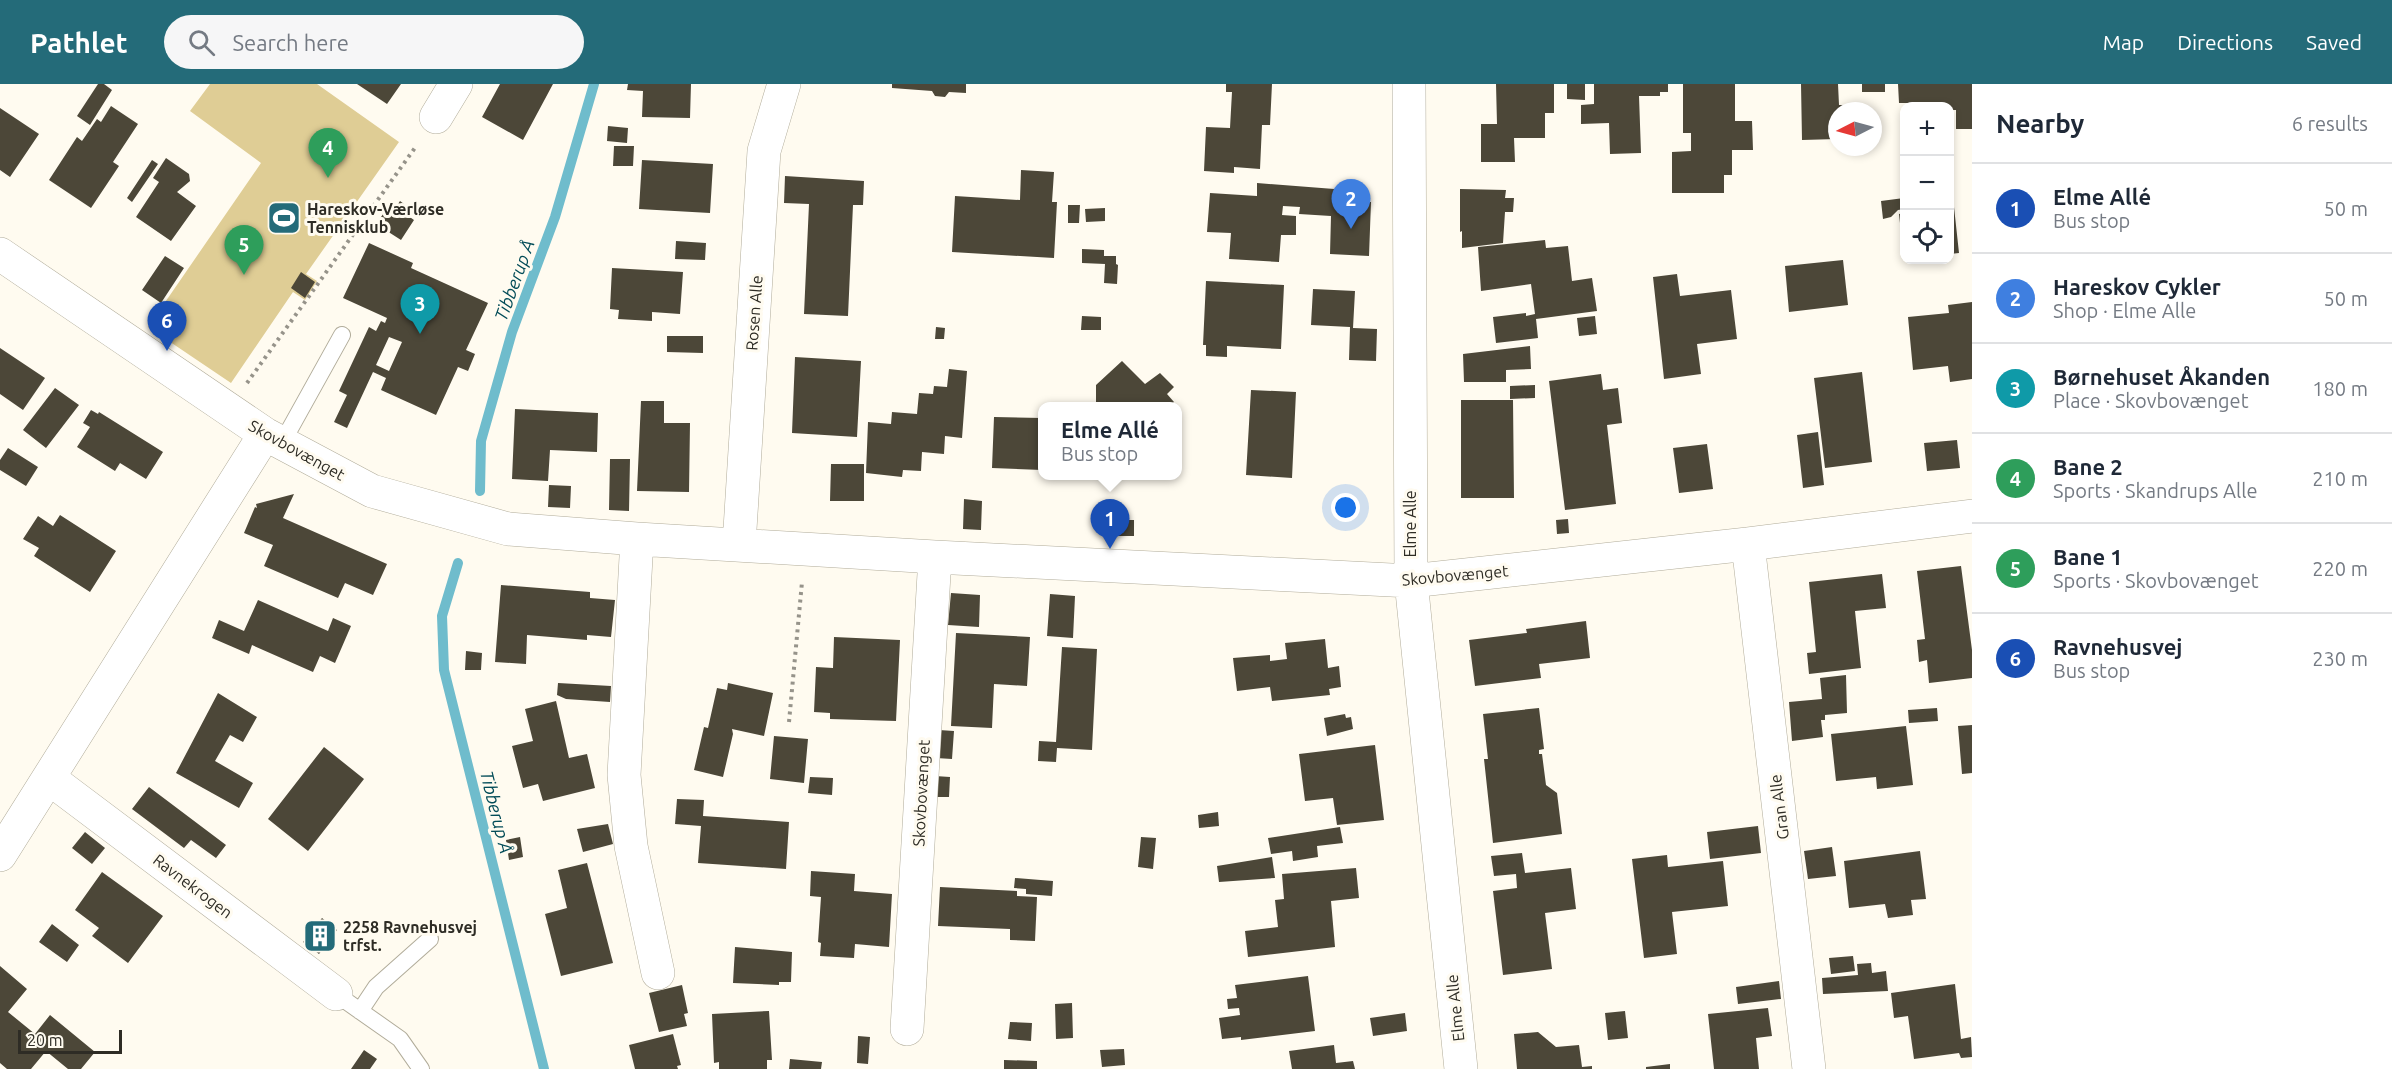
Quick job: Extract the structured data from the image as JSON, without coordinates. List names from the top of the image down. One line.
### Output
{"streets":{"street":["Rosen Alle","Skovbovænget","Elme Alle","Gran Alle","Ravnekrogen"]},"crossings":[["Rosen Alle","Skovbovænget"],["Skovbovænget","Elme Alle"],["Skovbovænget","Gran Alle"]],"water":["Tibberup Å"],"places":{"sports":["Hareskov-Værløse Tennisklub"],"building":["2258 Ravnehusvej trfst."]},"scale_bar":"20 m","north":"left","page":{"header":"Pathlet","search":"Search here","nav":["Map","Directions","Saved"],"heading":["Nearby","6 results"],"map_buttons":["+","−"],"pins":["4","2","5","3","6","1"],"list":[{"mark":"1","name":"Elme Allé","note":"Bus stop","value":"50 m"},{"mark":"2","name":"Hareskov Cykler","note":"Shop · Elme Alle","value":"50 m"},{"mark":"3","name":"Børnehuset Åkanden","note":"Place · Skovbovænget","value":"180 m"},{"mark":"4","name":"Bane 2","note":"Sports · Skandrups Alle","value":"210 m"},{"mark":"5","name":"Bane 1","note":"Sports · Skovbovænget","value":"220 m"},{"mark":"6","name":"Ravnehusvej","note":"Bus stop","value":"230 m"}],"popup":["Elme Allé","Bus stop"],"scale":"20 m"}}
